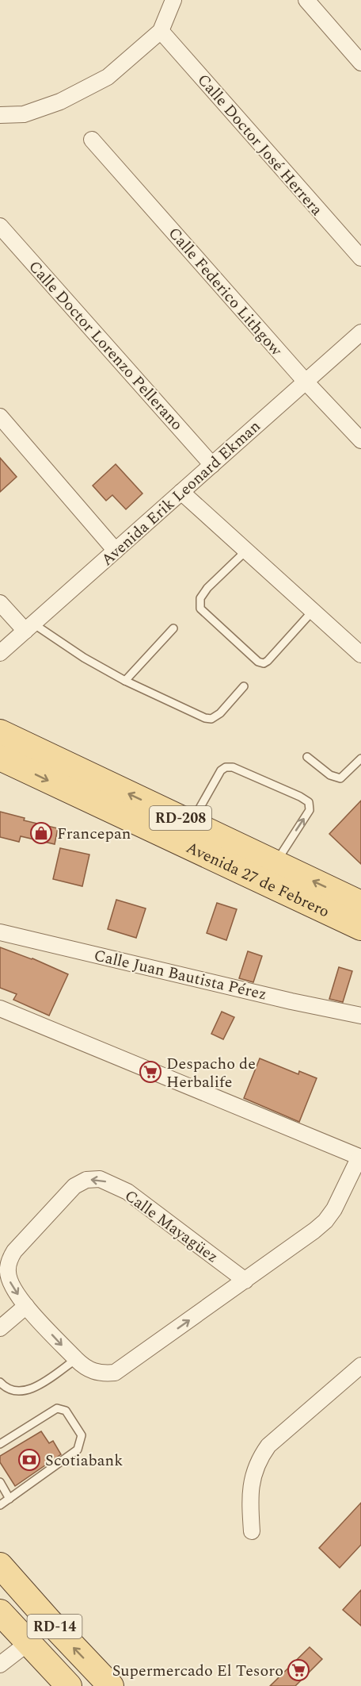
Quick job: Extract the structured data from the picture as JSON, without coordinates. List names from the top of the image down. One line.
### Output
{"streets":{"main road":["RD-208","Avenida 27 de Febrero","RD-14"],"street":["Calle Doctor José Herrera","Calle Federico Lithgow","Calle Doctor Lorenzo Pellerano","Avenida Erik Leonard Ekman","Calle Juan Bautista Pérez","Calle Mayagüez"]},"crossings":[["Calle Federico Lithgow","Avenida Erik Leonard Ekman"],["Calle Doctor Lorenzo Pellerano","Avenida Erik Leonard Ekman"]],"places":{"shop":["Francepan"],"supermarket":["Despacho de Herbalife","Supermercado El Tesoro"],"bank":["Scotiabank"]}}
